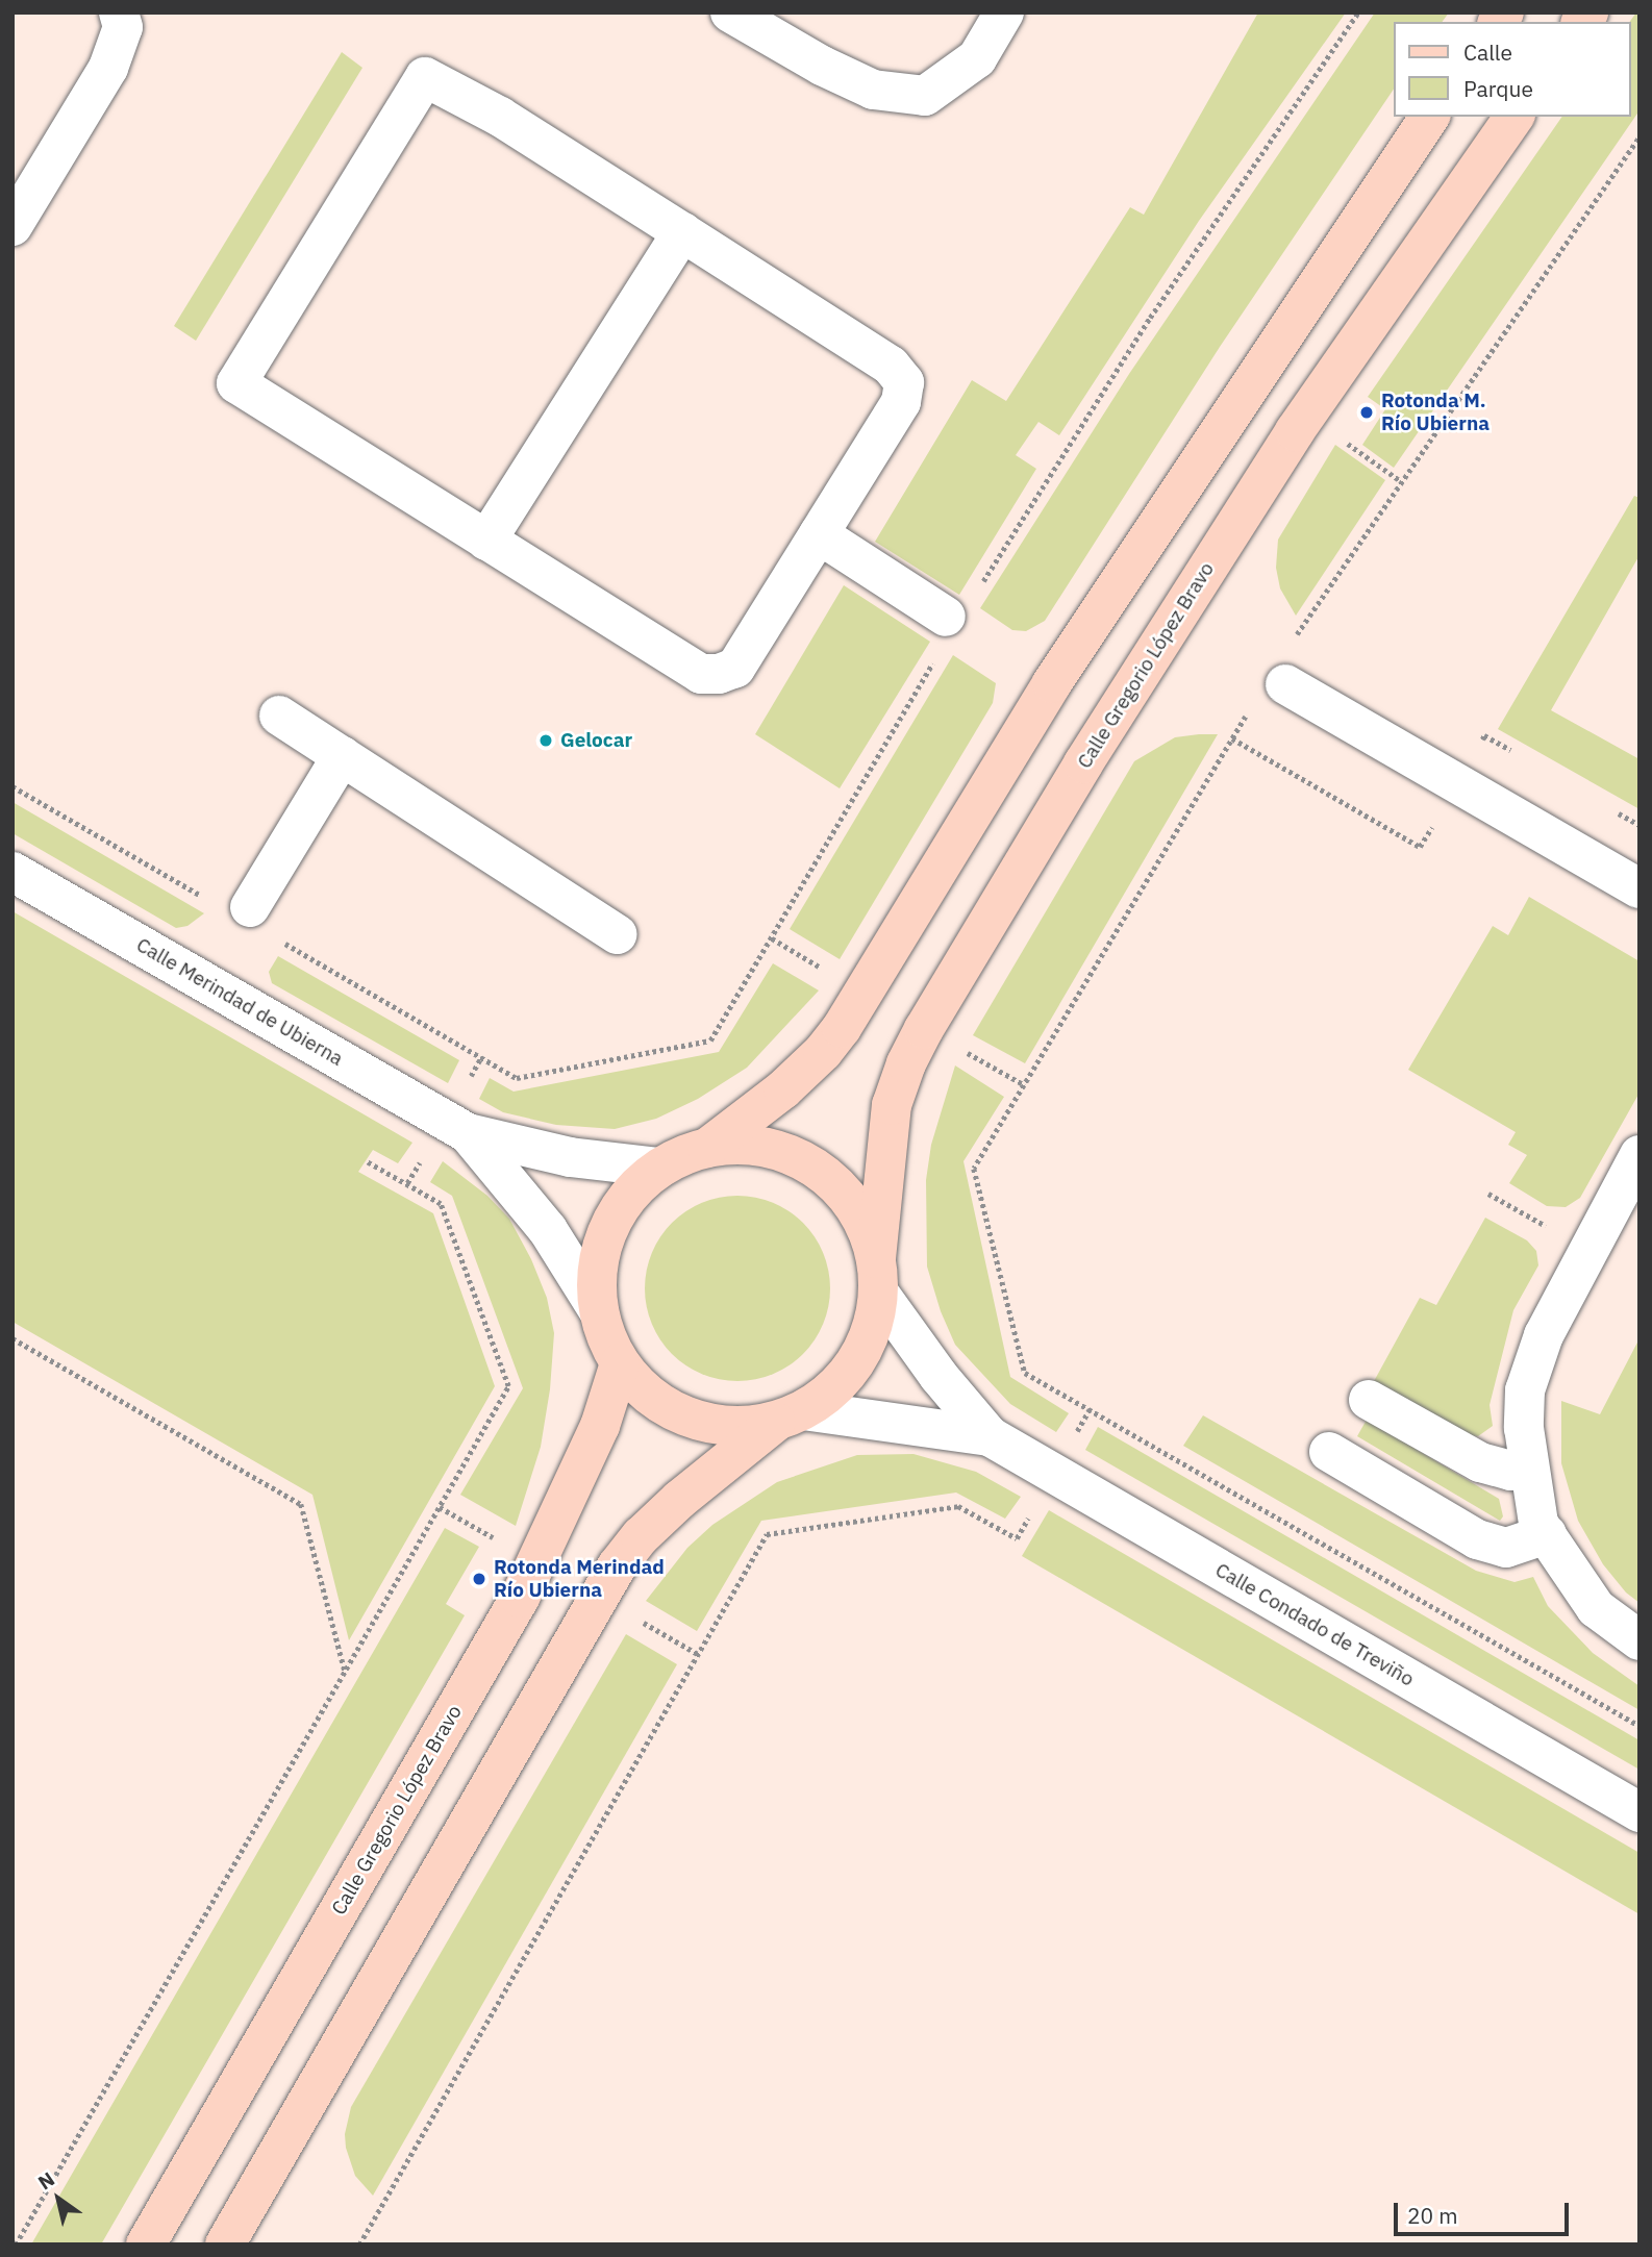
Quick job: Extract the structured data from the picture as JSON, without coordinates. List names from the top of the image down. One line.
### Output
{"streets":{"main road":["Calle Gregorio López Bravo"],"street":["Calle Merindad de Ubierna","Calle Condado de Treviño"]},"crossings":[["Calle Gregorio López Bravo","Calle Condado de Treviño"]],"places":["Rotonda M. Río Ubierna","Gelocar","Rotonda Merindad Río Ubierna"],"legend":["Calle","Parque"],"scale_bar":"20 m","north":"top left"}
